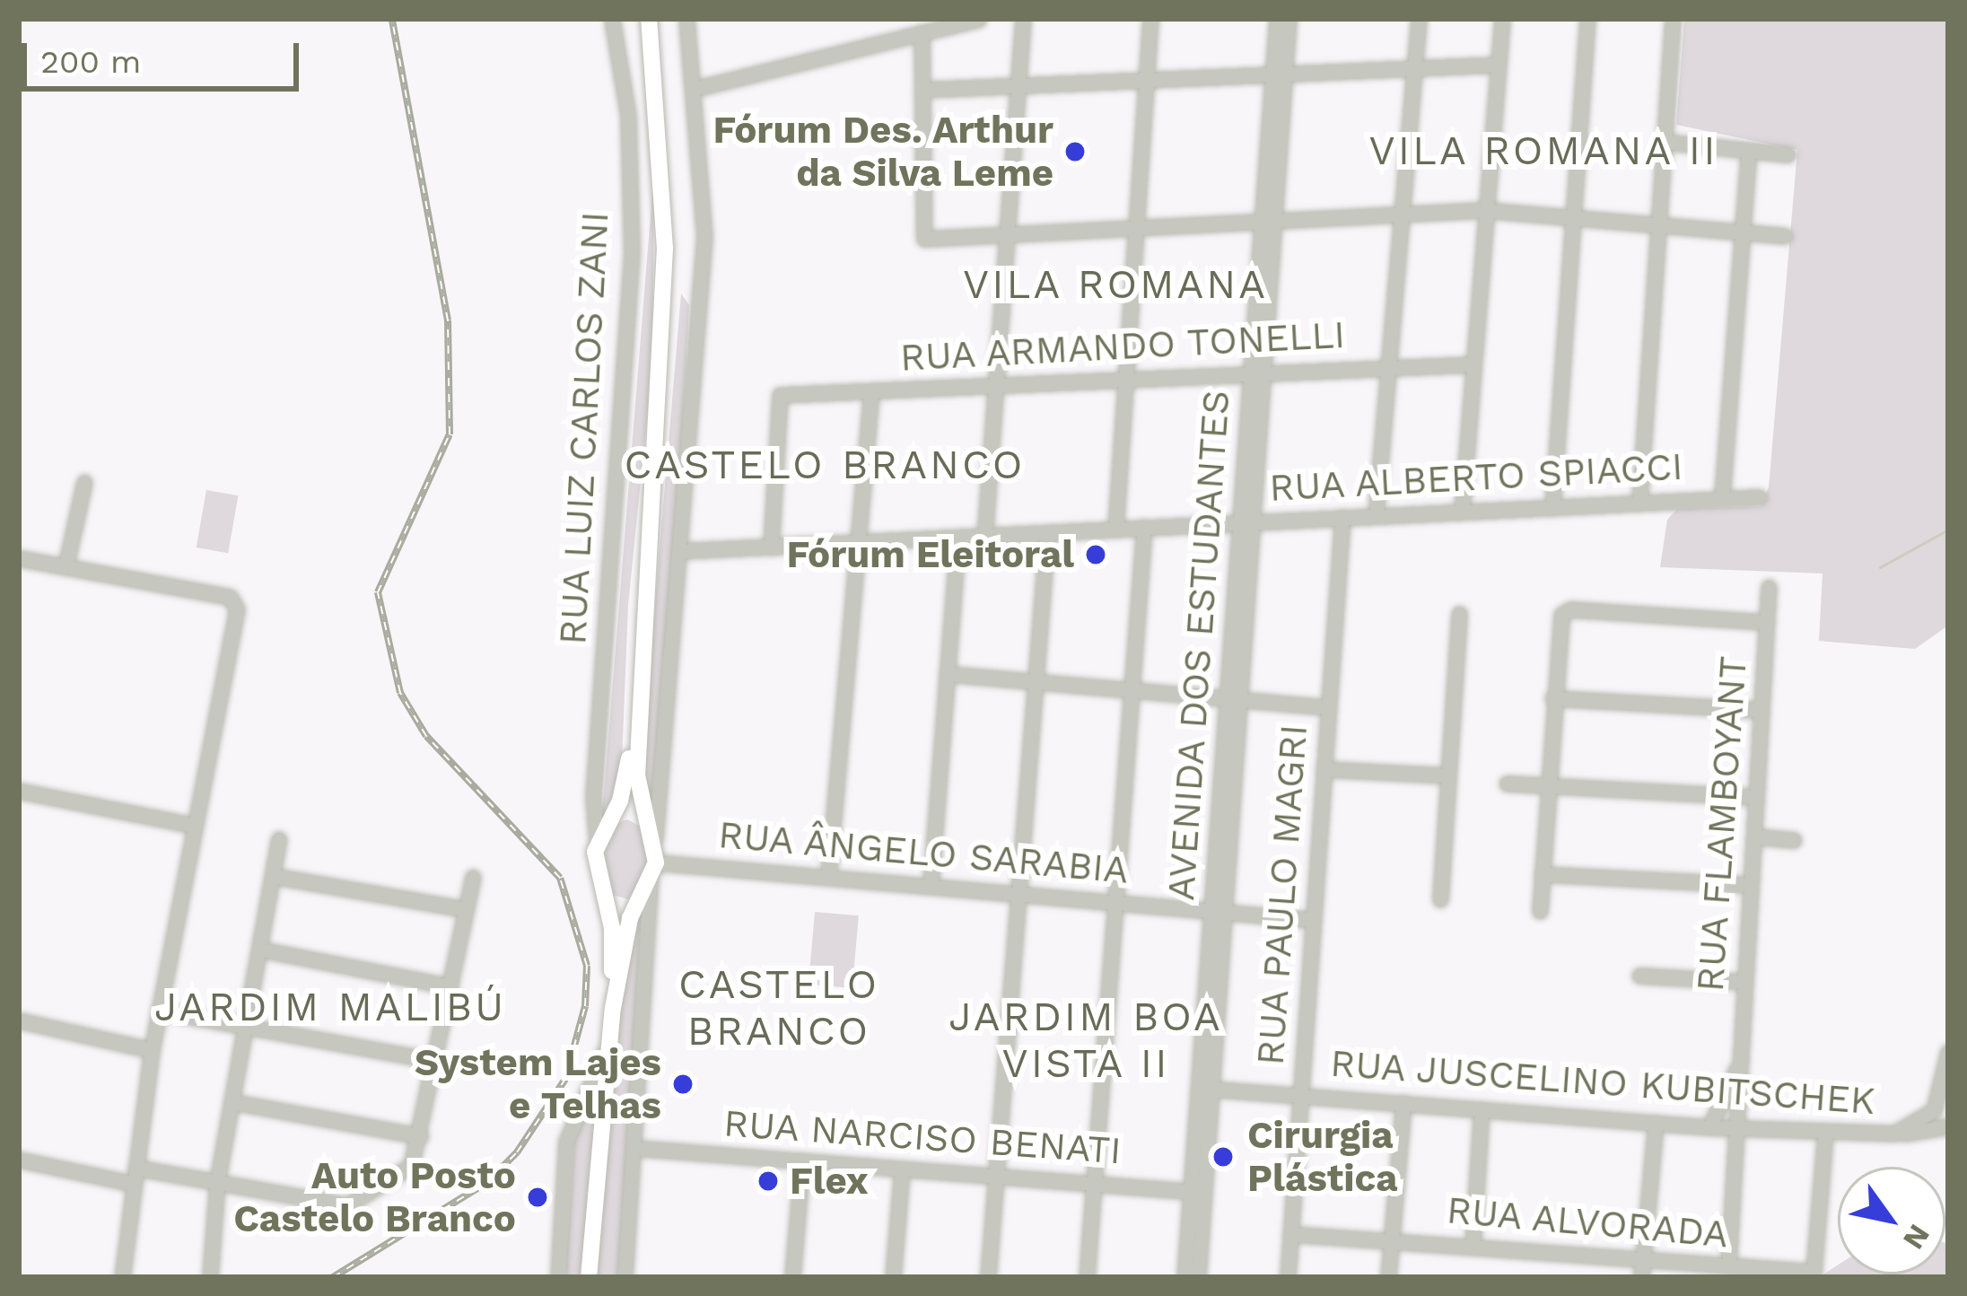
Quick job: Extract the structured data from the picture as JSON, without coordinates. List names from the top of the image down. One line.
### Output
{"streets":{"street":["RUA ARMANDO TONELLI","RUA LUIZ CARLOS ZANI","RUA ALBERTO SPIACCI","AVENIDA DOS ESTUDANTES","RUA FLAMBOYANT","RUA ÂNGELO SARABIA","RUA PAULO MAGRI","RUA JUSCELINO KUBITSCHEK","RUA NARCISO BENATI","RUA ALVORADA"]},"crossings":[["RUA ARMANDO TONELLI","RUA ALBERTO SPIACCI"],["RUA ARMANDO TONELLI","AVENIDA DOS ESTUDANTES"],["RUA LUIZ CARLOS ZANI","RUA ÂNGELO SARABIA"],["RUA ALBERTO SPIACCI","AVENIDA DOS ESTUDANTES"],["RUA ALBERTO SPIACCI","RUA PAULO MAGRI"],["AVENIDA DOS ESTUDANTES","RUA ÂNGELO SARABIA"],["AVENIDA DOS ESTUDANTES","RUA JUSCELINO KUBITSCHEK"],["AVENIDA DOS ESTUDANTES","RUA NARCISO BENATI"],["RUA FLAMBOYANT","RUA JUSCELINO KUBITSCHEK"],["RUA FLAMBOYANT","RUA ALVORADA"],["RUA ÂNGELO SARABIA","RUA PAULO MAGRI"],["RUA PAULO MAGRI","RUA JUSCELINO KUBITSCHEK"],["RUA PAULO MAGRI","RUA ALVORADA"],["RUA JUSCELINO KUBITSCHEK","RUA ALVORADA"]],"districts":["VILA ROMANA II","VILA ROMANA","CASTELO BRANCO","CASTELO BRANCO","JARDIM MALIBÚ","JARDIM BOA VISTA II"],"places":["Fórum Des. Arthur da Silva Leme","Fórum Eleitoral","System Lajes e Telhas","Cirurgia Plástica","Flex","Auto Posto Castelo Branco"],"scale_bar":"200 m","north":"bottom right"}
